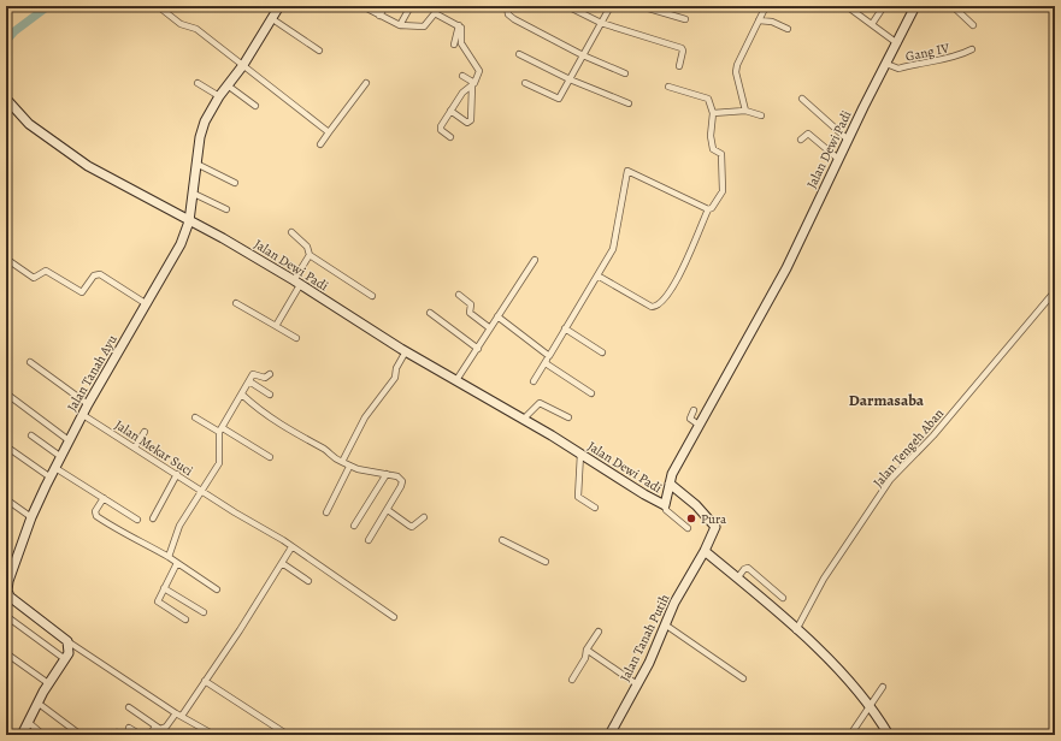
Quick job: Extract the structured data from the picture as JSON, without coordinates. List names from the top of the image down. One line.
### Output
{"streets":{"street":["Gang IV","Jalan Dewi Padi","Jalan Tanah Ayu","Jalan Mekar Suci","Jalan Tengeh Aban","Jalan Tanah Putih"]},"crossings":[["Gang IV","Jalan Dewi Padi"],["Jalan Dewi Padi","Jalan Tanah Ayu"],["Jalan Dewi Padi","Jalan Tanah Putih"],["Jalan Tanah Ayu","Jalan Mekar Suci"]],"districts":["Darmasaba"],"places":["Pura"]}
